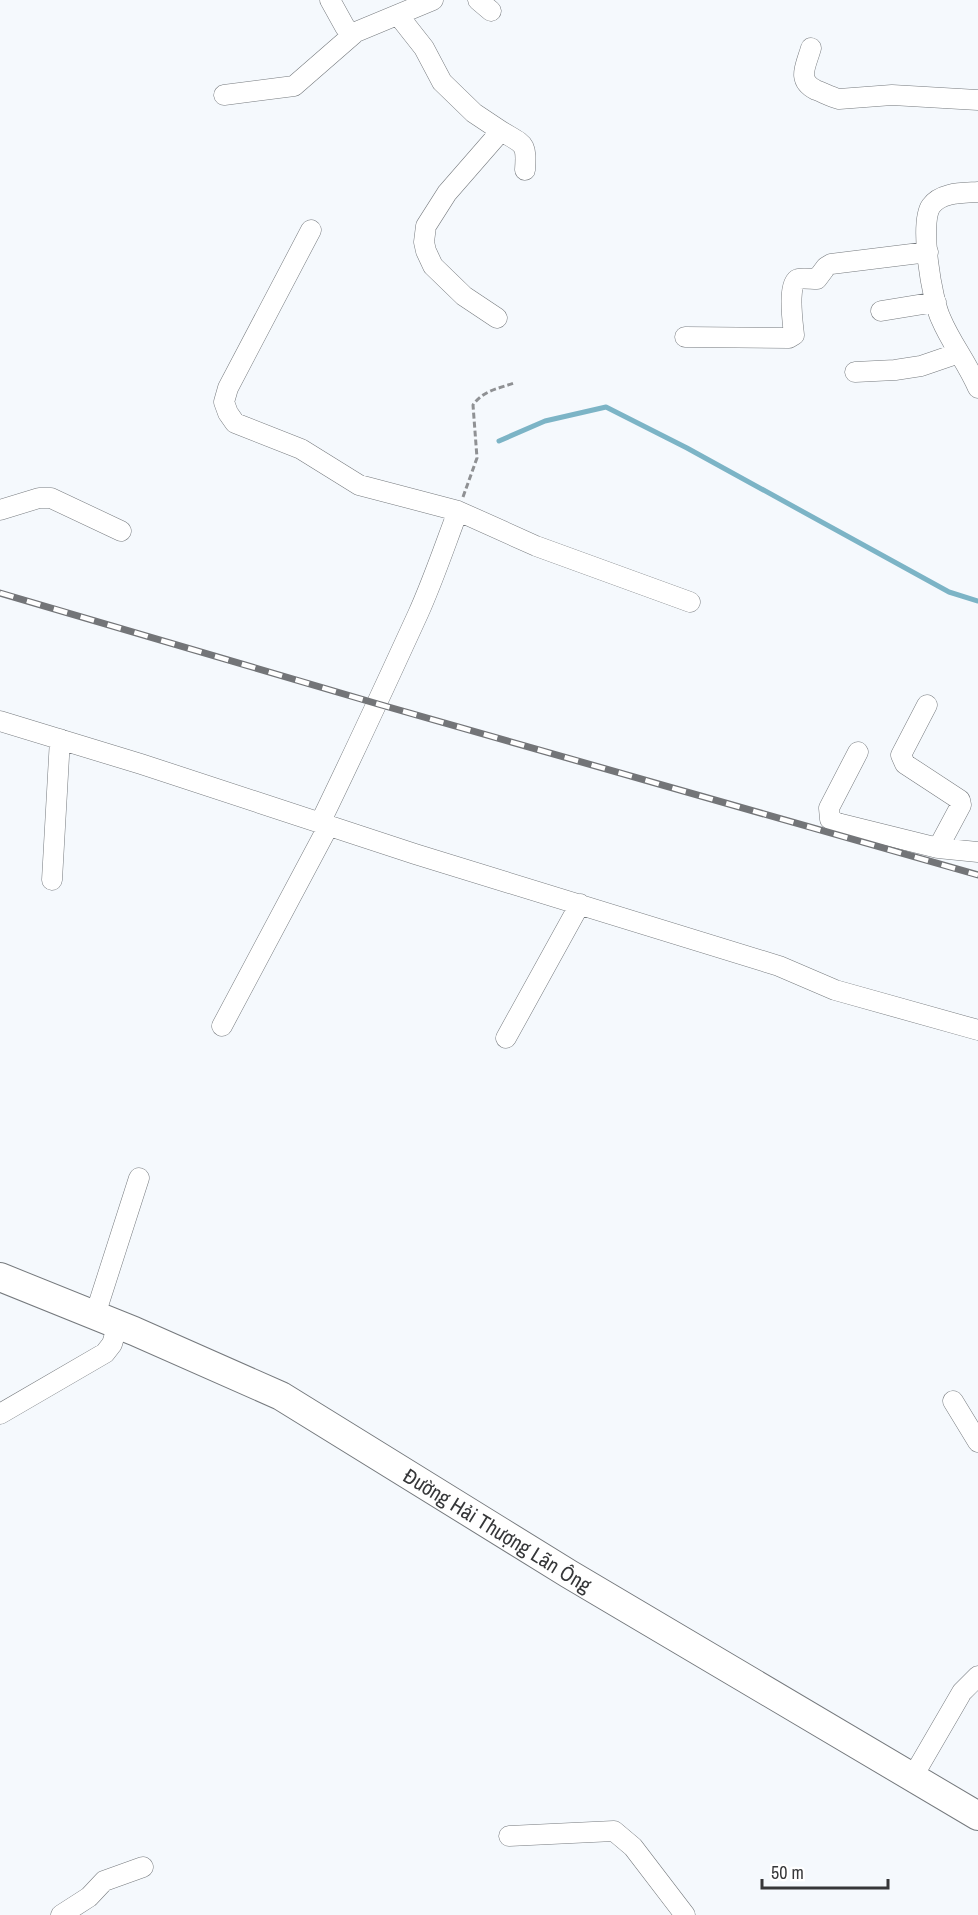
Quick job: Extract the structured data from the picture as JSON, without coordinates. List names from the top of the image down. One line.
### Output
{"streets":{"street":["Đường Hải Thượng Lãn Ông"]},"scale_bar":"50 m"}
